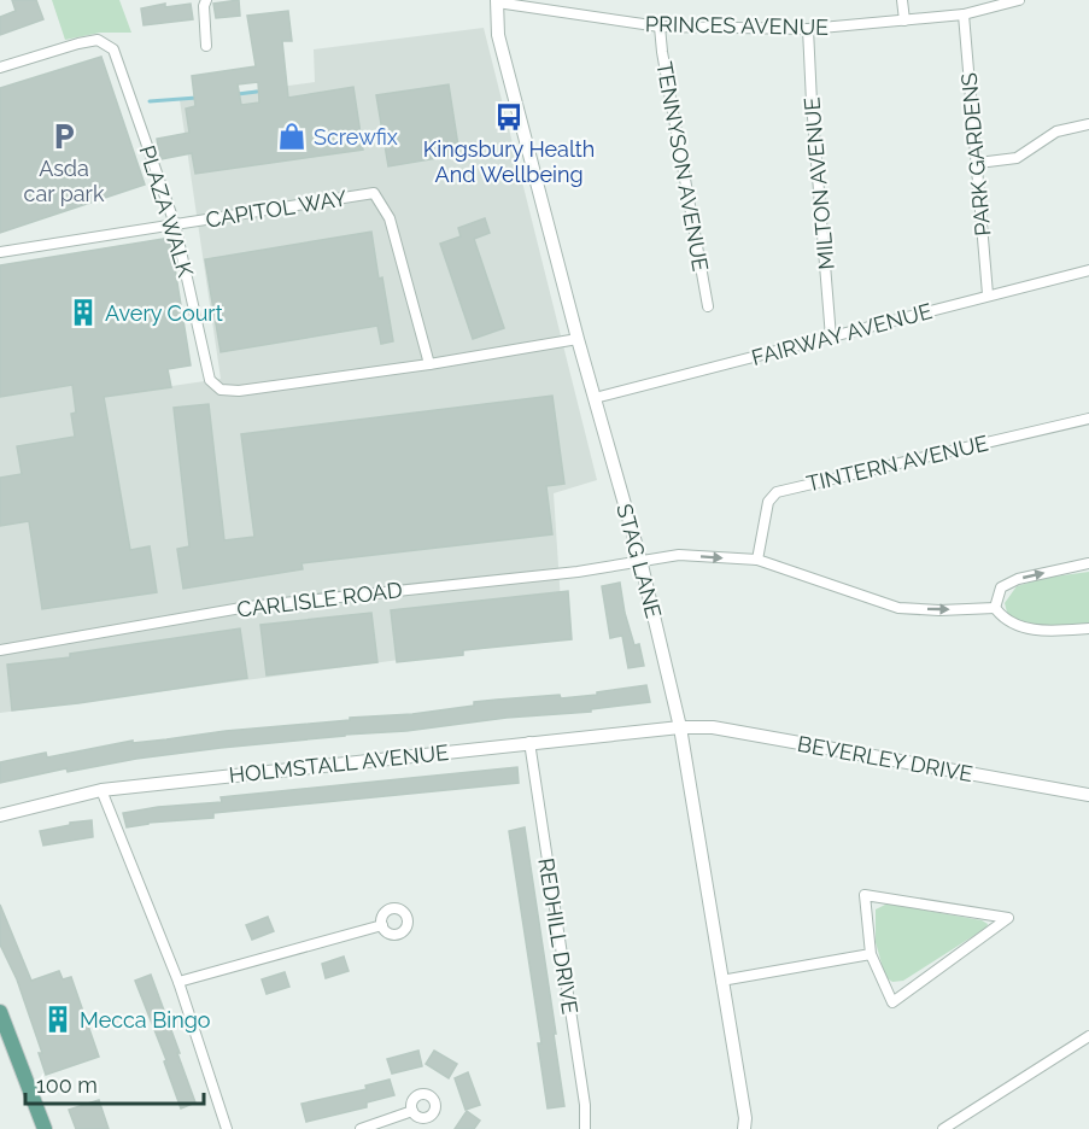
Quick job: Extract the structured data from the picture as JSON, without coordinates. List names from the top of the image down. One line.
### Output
{"streets":{"street":["PRINCES AVENUE","PARK GARDENS","TENNYSON AVENUE","MILTON AVENUE","CAPITOL WAY","PLAZA WALK","FAIRWAY AVENUE","TINTERN AVENUE","STAG LANE","CARLISLE ROAD","BEVERLEY DRIVE","HOLMSTALL AVENUE","REDHILL DRIVE"]},"crossings":[["PRINCES AVENUE","PARK GARDENS"],["PRINCES AVENUE","TENNYSON AVENUE"],["PRINCES AVENUE","MILTON AVENUE"],["PRINCES AVENUE","STAG LANE"],["PARK GARDENS","FAIRWAY AVENUE"],["MILTON AVENUE","FAIRWAY AVENUE"],["CAPITOL WAY","PLAZA WALK"],["PLAZA WALK","STAG LANE"],["FAIRWAY AVENUE","STAG LANE"],["TINTERN AVENUE","CARLISLE ROAD"],["STAG LANE","CARLISLE ROAD"],["STAG LANE","BEVERLEY DRIVE"],["STAG LANE","HOLMSTALL AVENUE"],["BEVERLEY DRIVE","HOLMSTALL AVENUE"],["HOLMSTALL AVENUE","REDHILL DRIVE"]],"one_way":["CARLISLE ROAD"],"places":{"bus stop":["Kingsbury Health And Wellbeing"],"parking":["Asda car park"],"shop":["Screwfix"],"building":["Avery Court","Mecca Bingo"]},"scale_bar":"100 m"}
